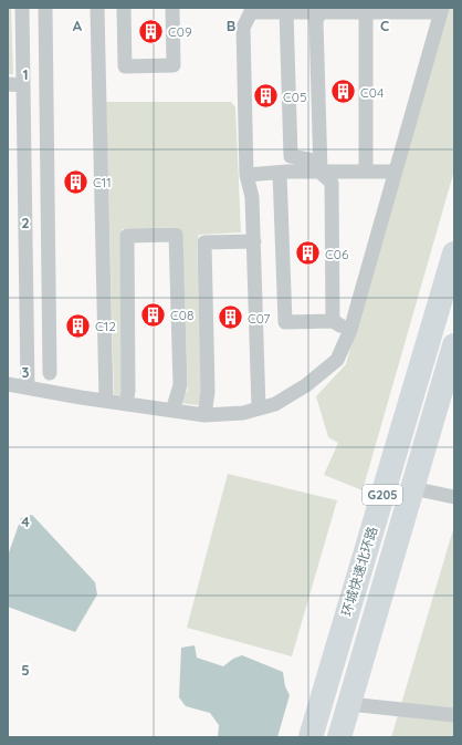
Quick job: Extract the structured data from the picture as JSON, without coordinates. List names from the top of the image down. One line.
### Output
{"streets":{"highway":["G205","环城快速北环路"]},"places":{"building":["C09","C04","C05","C11","C06","C08","C07","C12"]},"grid":{"columns":["A","B","C"],"rows":["1","2","3","4","5"]}}
